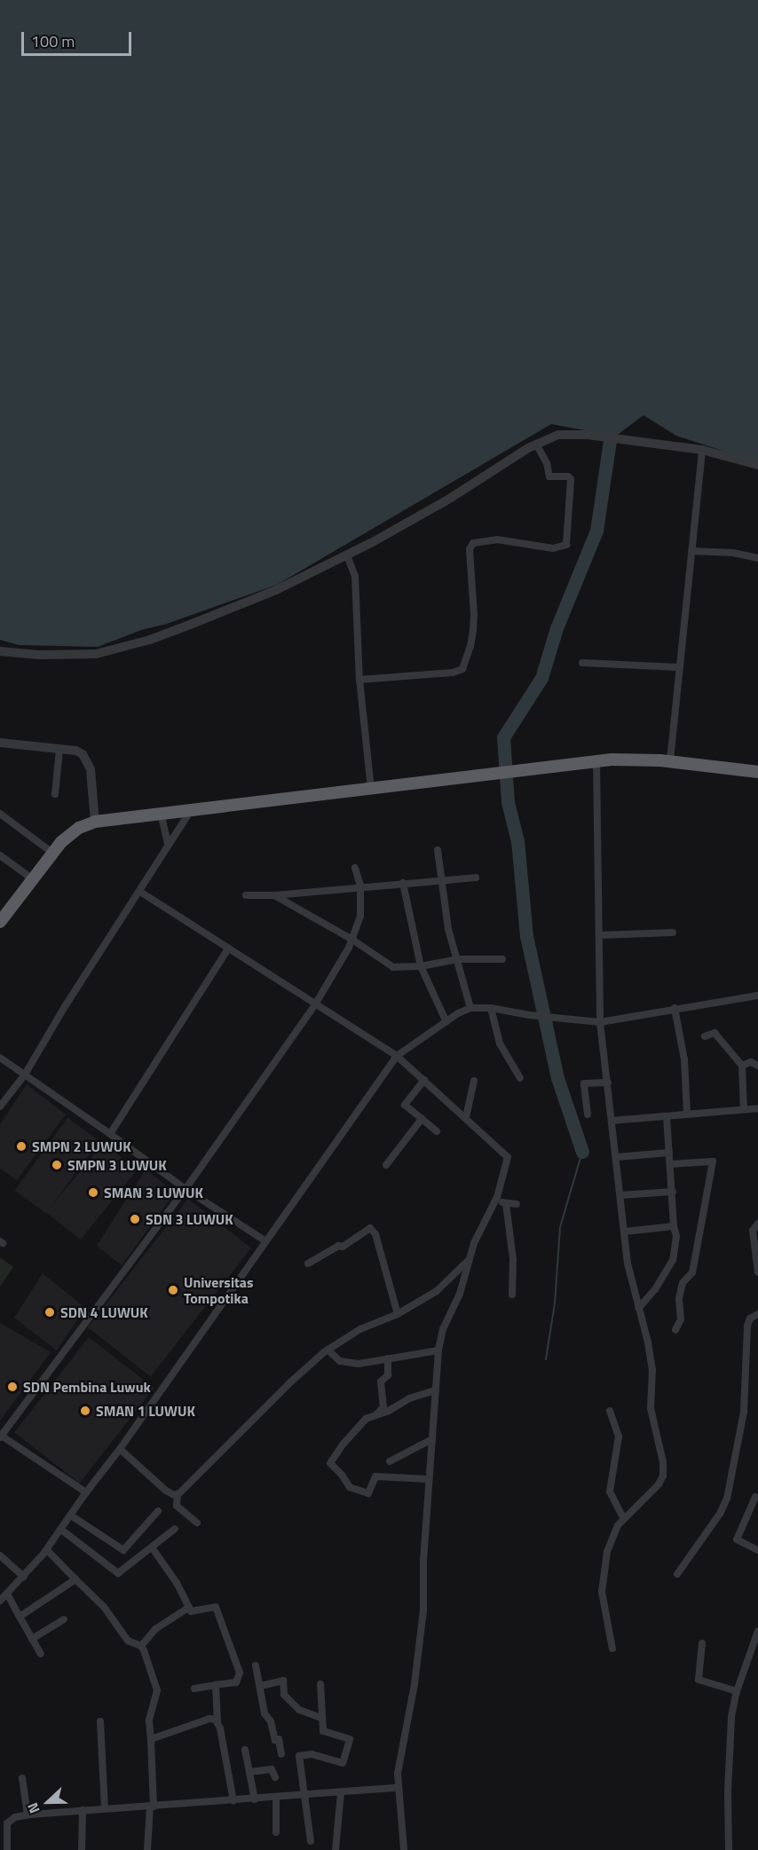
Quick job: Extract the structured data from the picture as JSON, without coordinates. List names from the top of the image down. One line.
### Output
{"places":["SMPN 2 LUWUK","SMPN 3 LUWUK","SMAN 3 LUWUK","SDN 3 LUWUK","Universitas Tompotika","SDN 4 LUWUK","SDN Pembina Luwuk","SMAN 1 LUWUK"],"scale_bar":"100 m","north":"left"}
